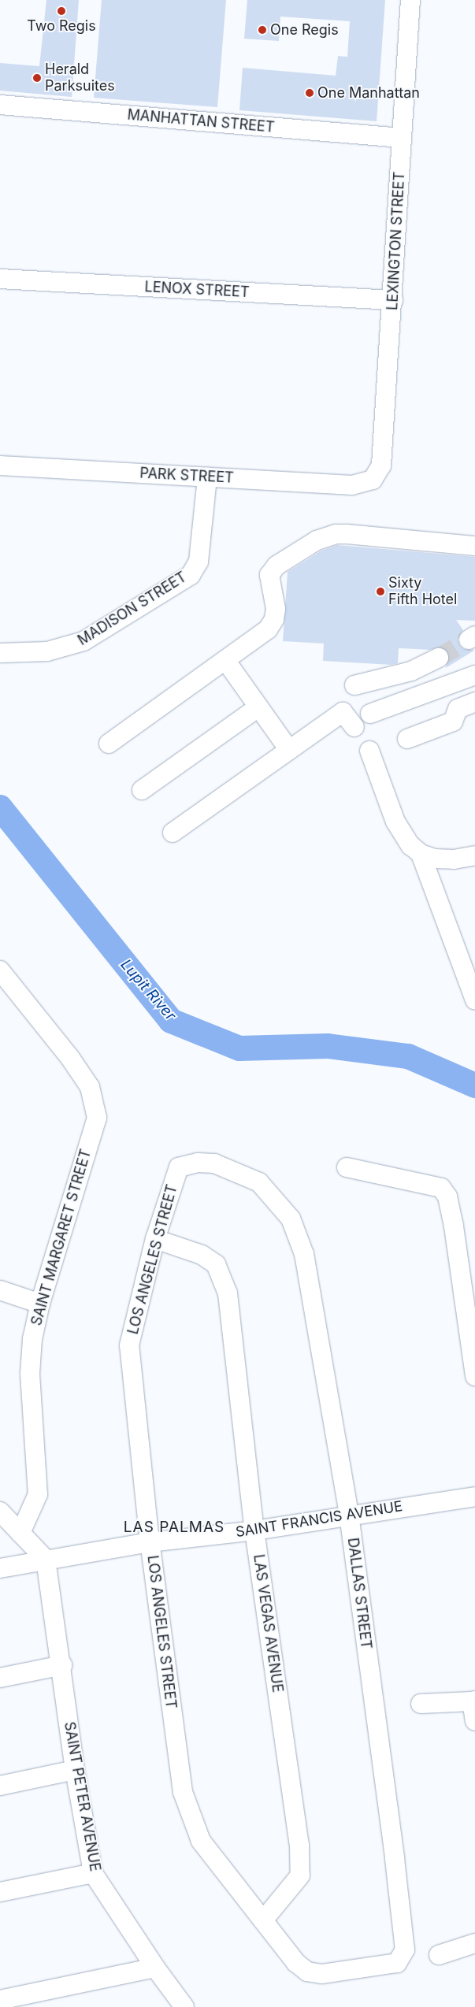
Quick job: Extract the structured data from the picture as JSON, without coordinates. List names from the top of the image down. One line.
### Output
{"streets":{"street":["MANHATTAN STREET","LEXINGTON STREET","LENOX STREET","PARK STREET","MADISON STREET","SAINT MARGARET STREET","LOS ANGELES STREET","SAINT FRANCIS AVENUE","DALLAS STREET","LAS VEGAS AVENUE","SAINT PETER AVENUE"]},"crossings":[["MANHATTAN STREET","LEXINGTON STREET"],["LEXINGTON STREET","LENOX STREET"],["LEXINGTON STREET","PARK STREET"],["PARK STREET","MADISON STREET"],["LOS ANGELES STREET","SAINT FRANCIS AVENUE"],["LOS ANGELES STREET","DALLAS STREET"],["LOS ANGELES STREET","LAS VEGAS AVENUE"],["SAINT FRANCIS AVENUE","DALLAS STREET"],["SAINT FRANCIS AVENUE","LAS VEGAS AVENUE"],["SAINT FRANCIS AVENUE","SAINT PETER AVENUE"]],"districts":["LAS PALMAS"],"water":["Lupit River"],"places":["Two Regis","One Regis","Herald Parksuites","One Manhattan","Sixty Fifth Hotel"]}
